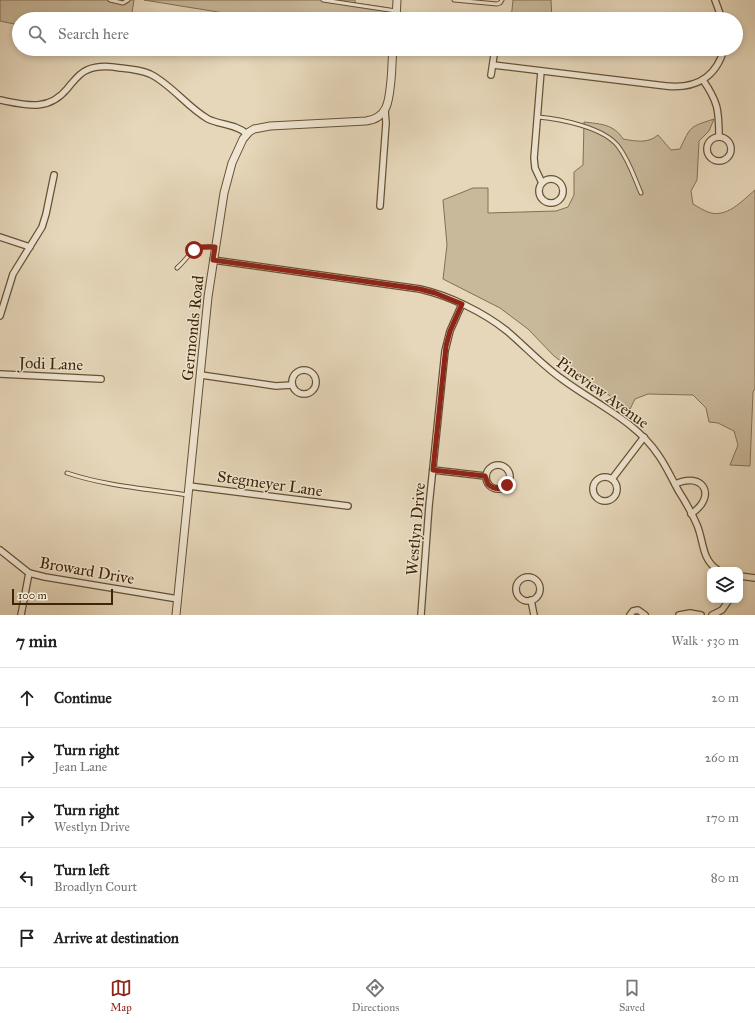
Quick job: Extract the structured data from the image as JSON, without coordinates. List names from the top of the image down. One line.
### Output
{"streets":{"street":["Germonds Road","Jodi Lane","Pineview Avenue","Stegmeyer Lane","Westlyn Drive","Broward Drive"]},"crossings":[["Germonds Road","Pineview Avenue"],["Germonds Road","Stegmeyer Lane"],["Germonds Road","Broward Drive"],["Pineview Avenue","Westlyn Drive"]],"scale_bar":"100 m","page":{"search":"Search here","scale":"100 m","heading":["7 min","Walk · 530 m"],"list":[["Continue","20 m"],["Turn right","Jean Lane","260 m"],["Turn right","Westlyn Drive","170 m"],["Turn left","Broadlyn Court","80 m"],"Arrive at destination"],"nav":["Map","Directions","Saved"]}}
